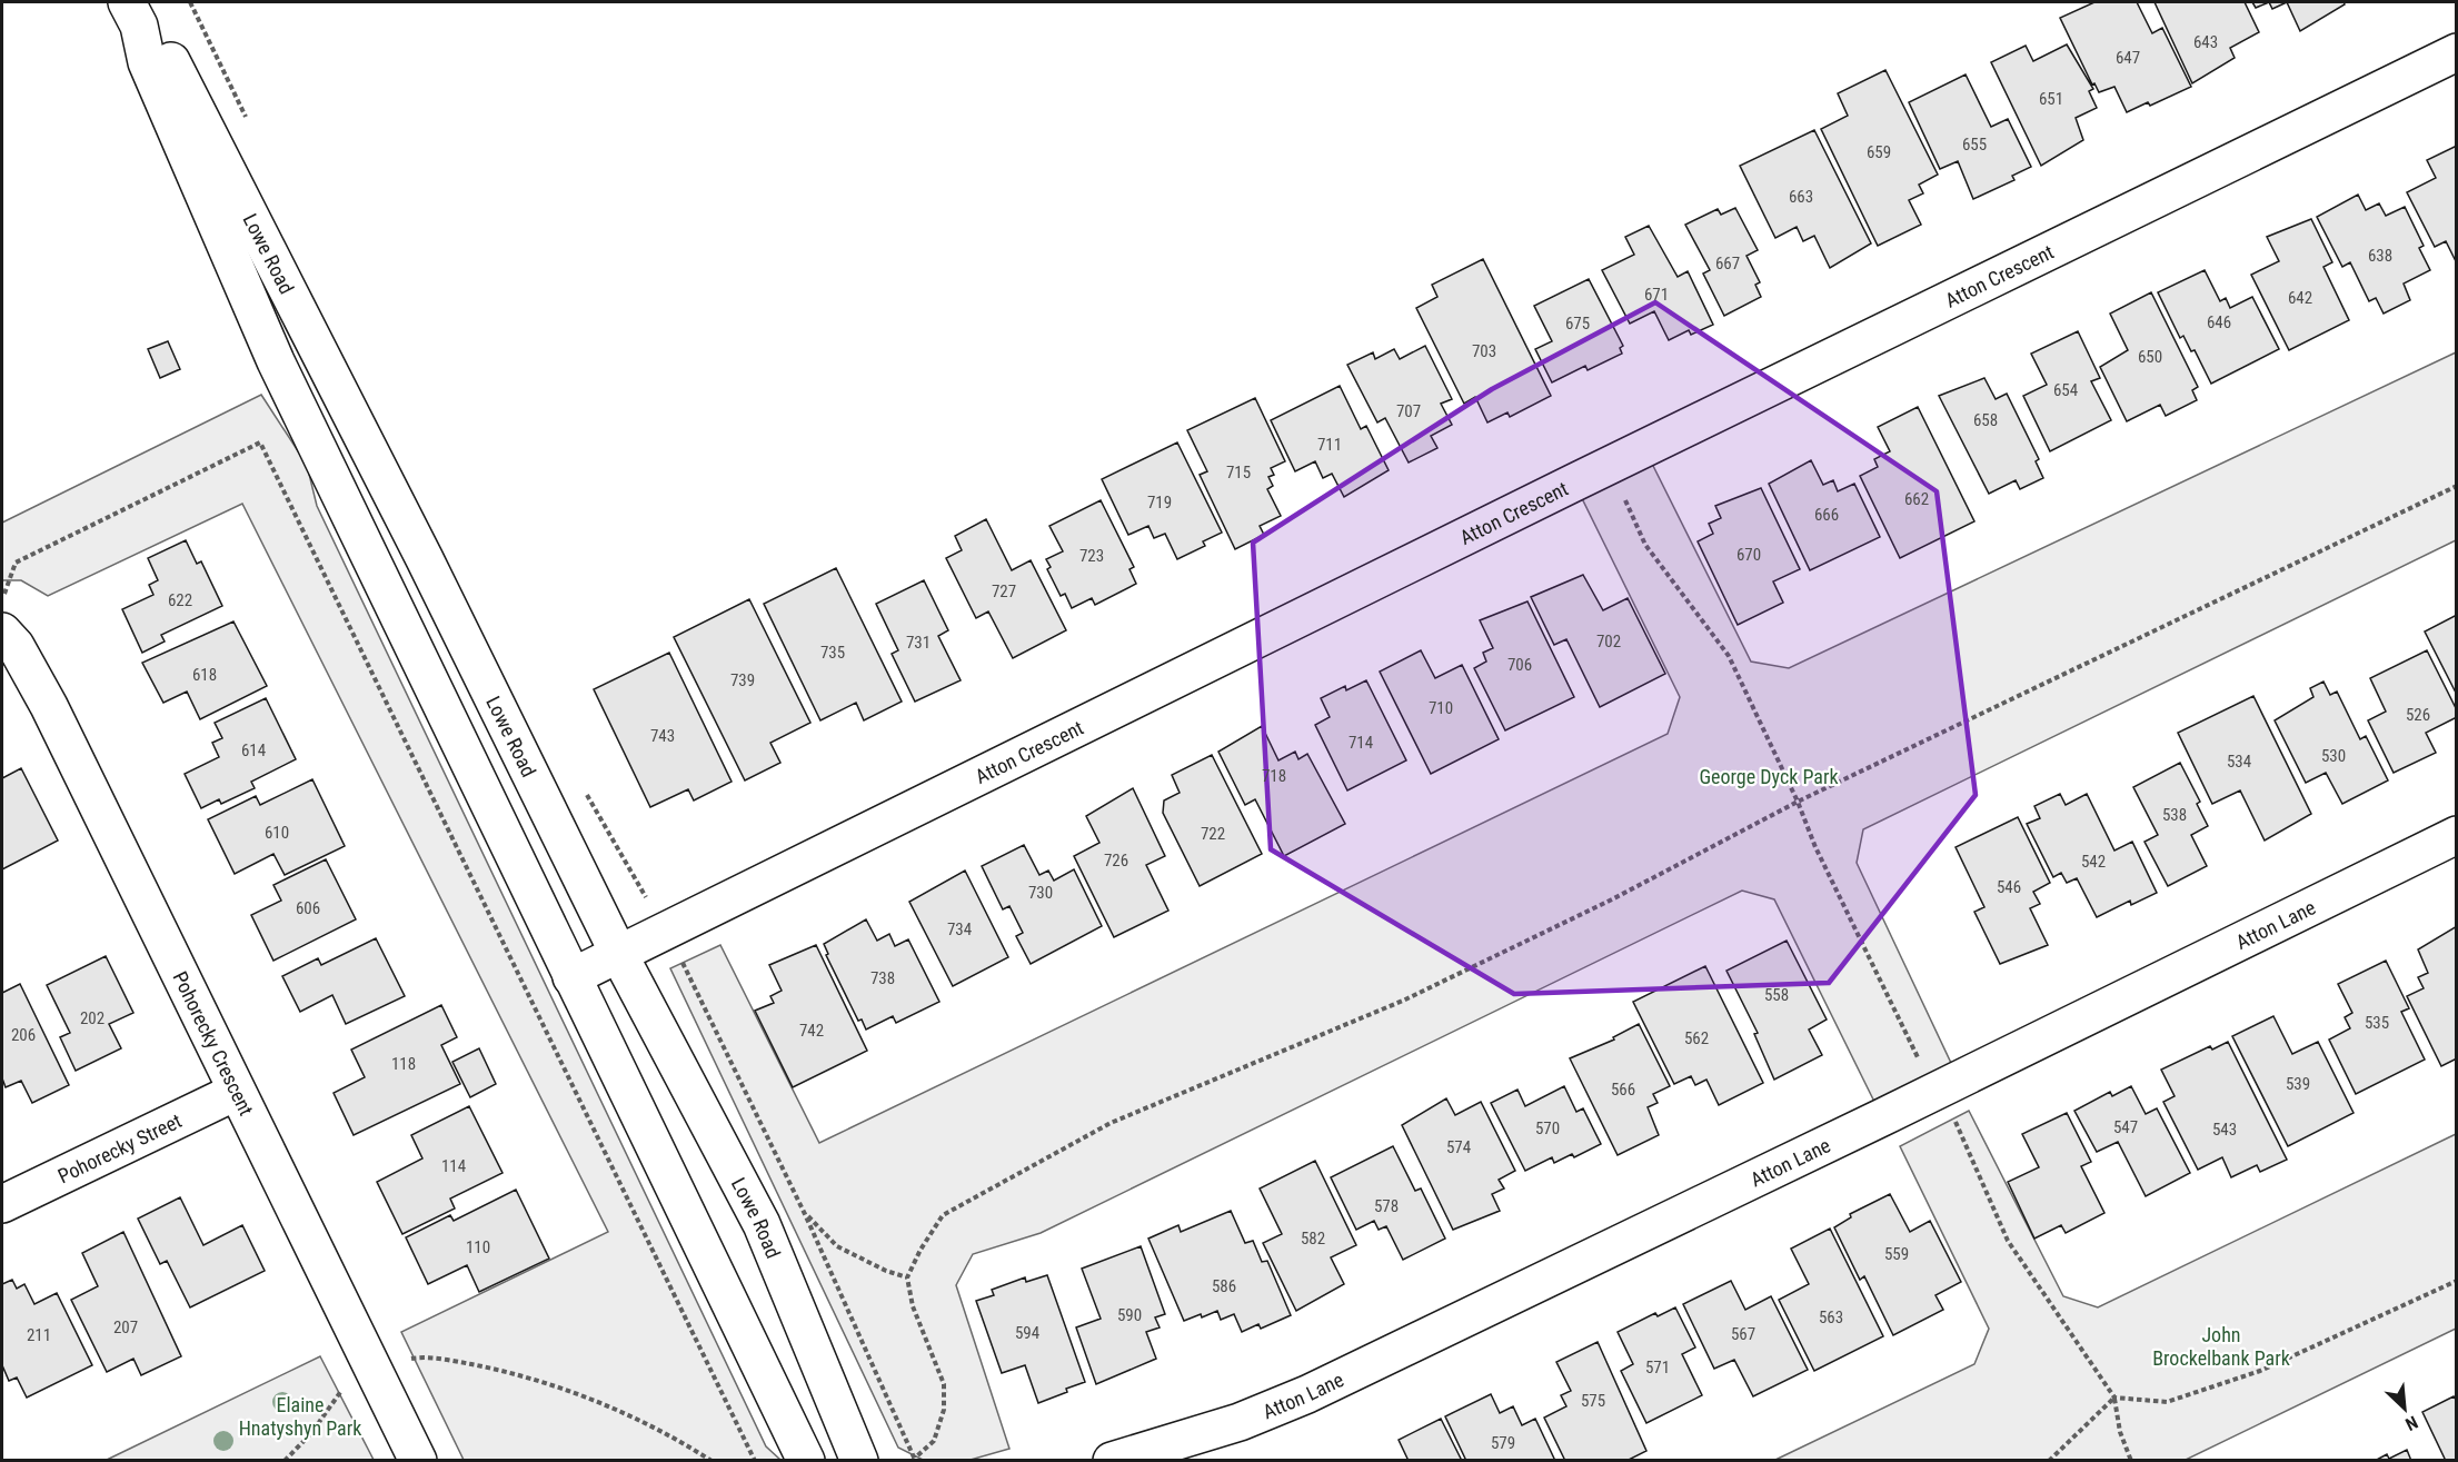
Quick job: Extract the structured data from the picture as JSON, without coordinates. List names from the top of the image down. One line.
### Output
{"streets":{"street":["Lowe Road","Atton Crescent","Atton Lane","Pohorecky Crescent","Pohorecky Street"]},"crossings":[["Lowe Road","Atton Crescent"],["Pohorecky Crescent","Pohorecky Street"]],"parks":["George Dyck Park","John Brockelbank Park","Elaine Hnatyshyn Park"],"house_numbers":["643","647","651","655","659","663","638","667","671","642","646","675","703","650","654","707","658","711","715","662","719","666","670","723","727","622","702","731","735","706","618","739","710","526","743","714","614","530","534","718","538","610","722","726","542","546","730","606","734","738","558","202","535","742","206","562","118","539","566","547","570","543","574","114","578","582","110","559","586","590","563","207","594","567","211","571","575","579"],"north":"bottom right"}
